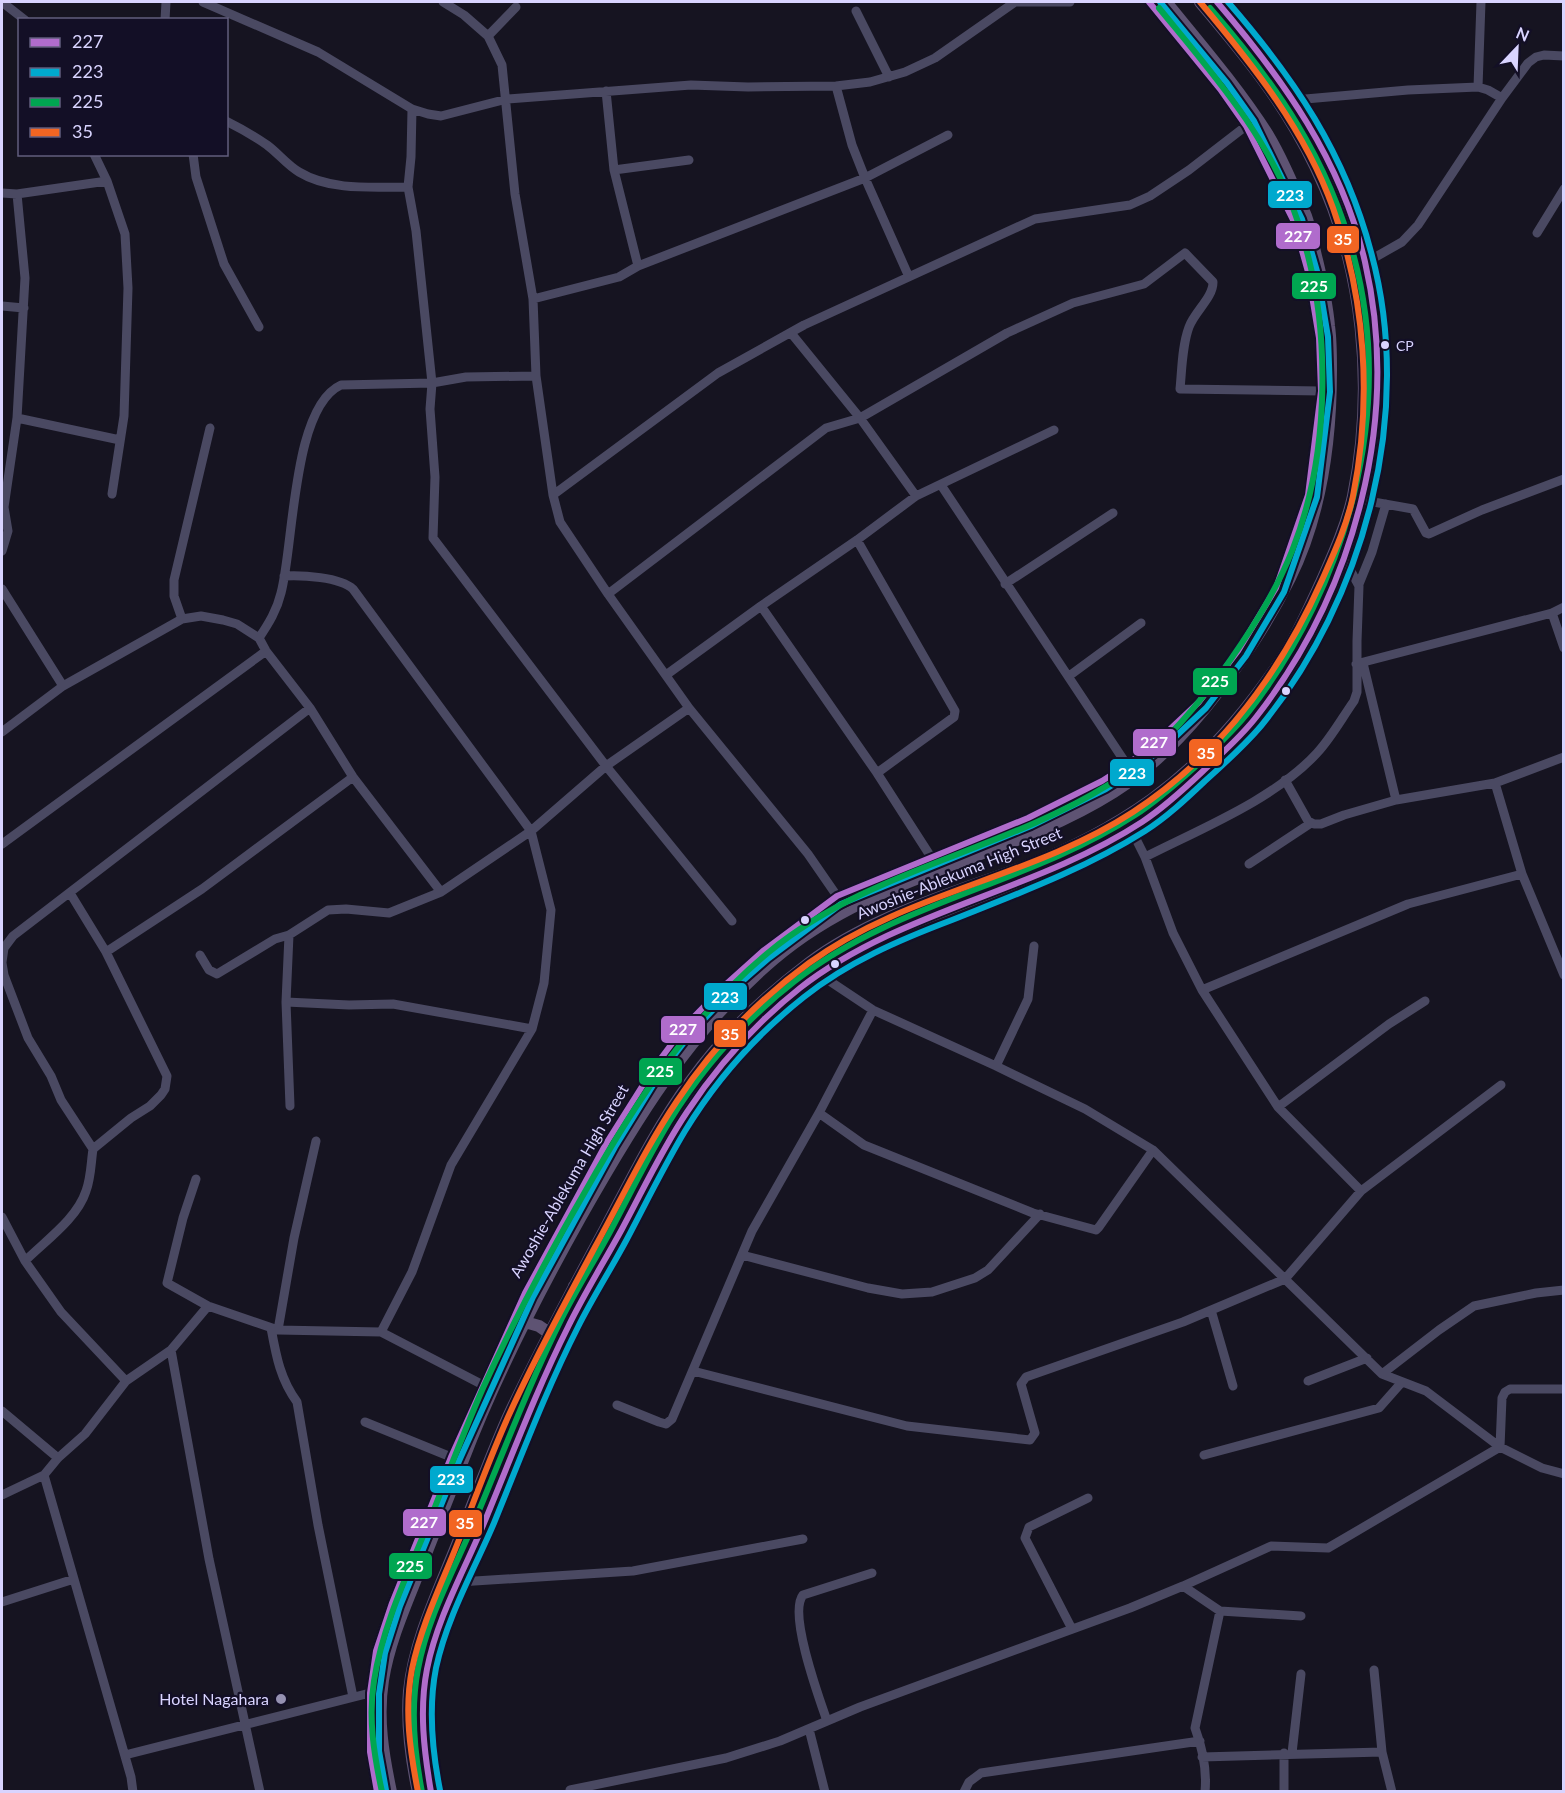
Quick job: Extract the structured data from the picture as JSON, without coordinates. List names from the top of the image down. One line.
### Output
{"streets":{"main road":["Awoshie-Ablekuma High Street"]},"places":["CP","Hotel Nagahara"],"lines":["transit line 227","transit line 223","transit line 35","transit line 225"],"legend":["227","223","225","35"],"north":"top right"}
